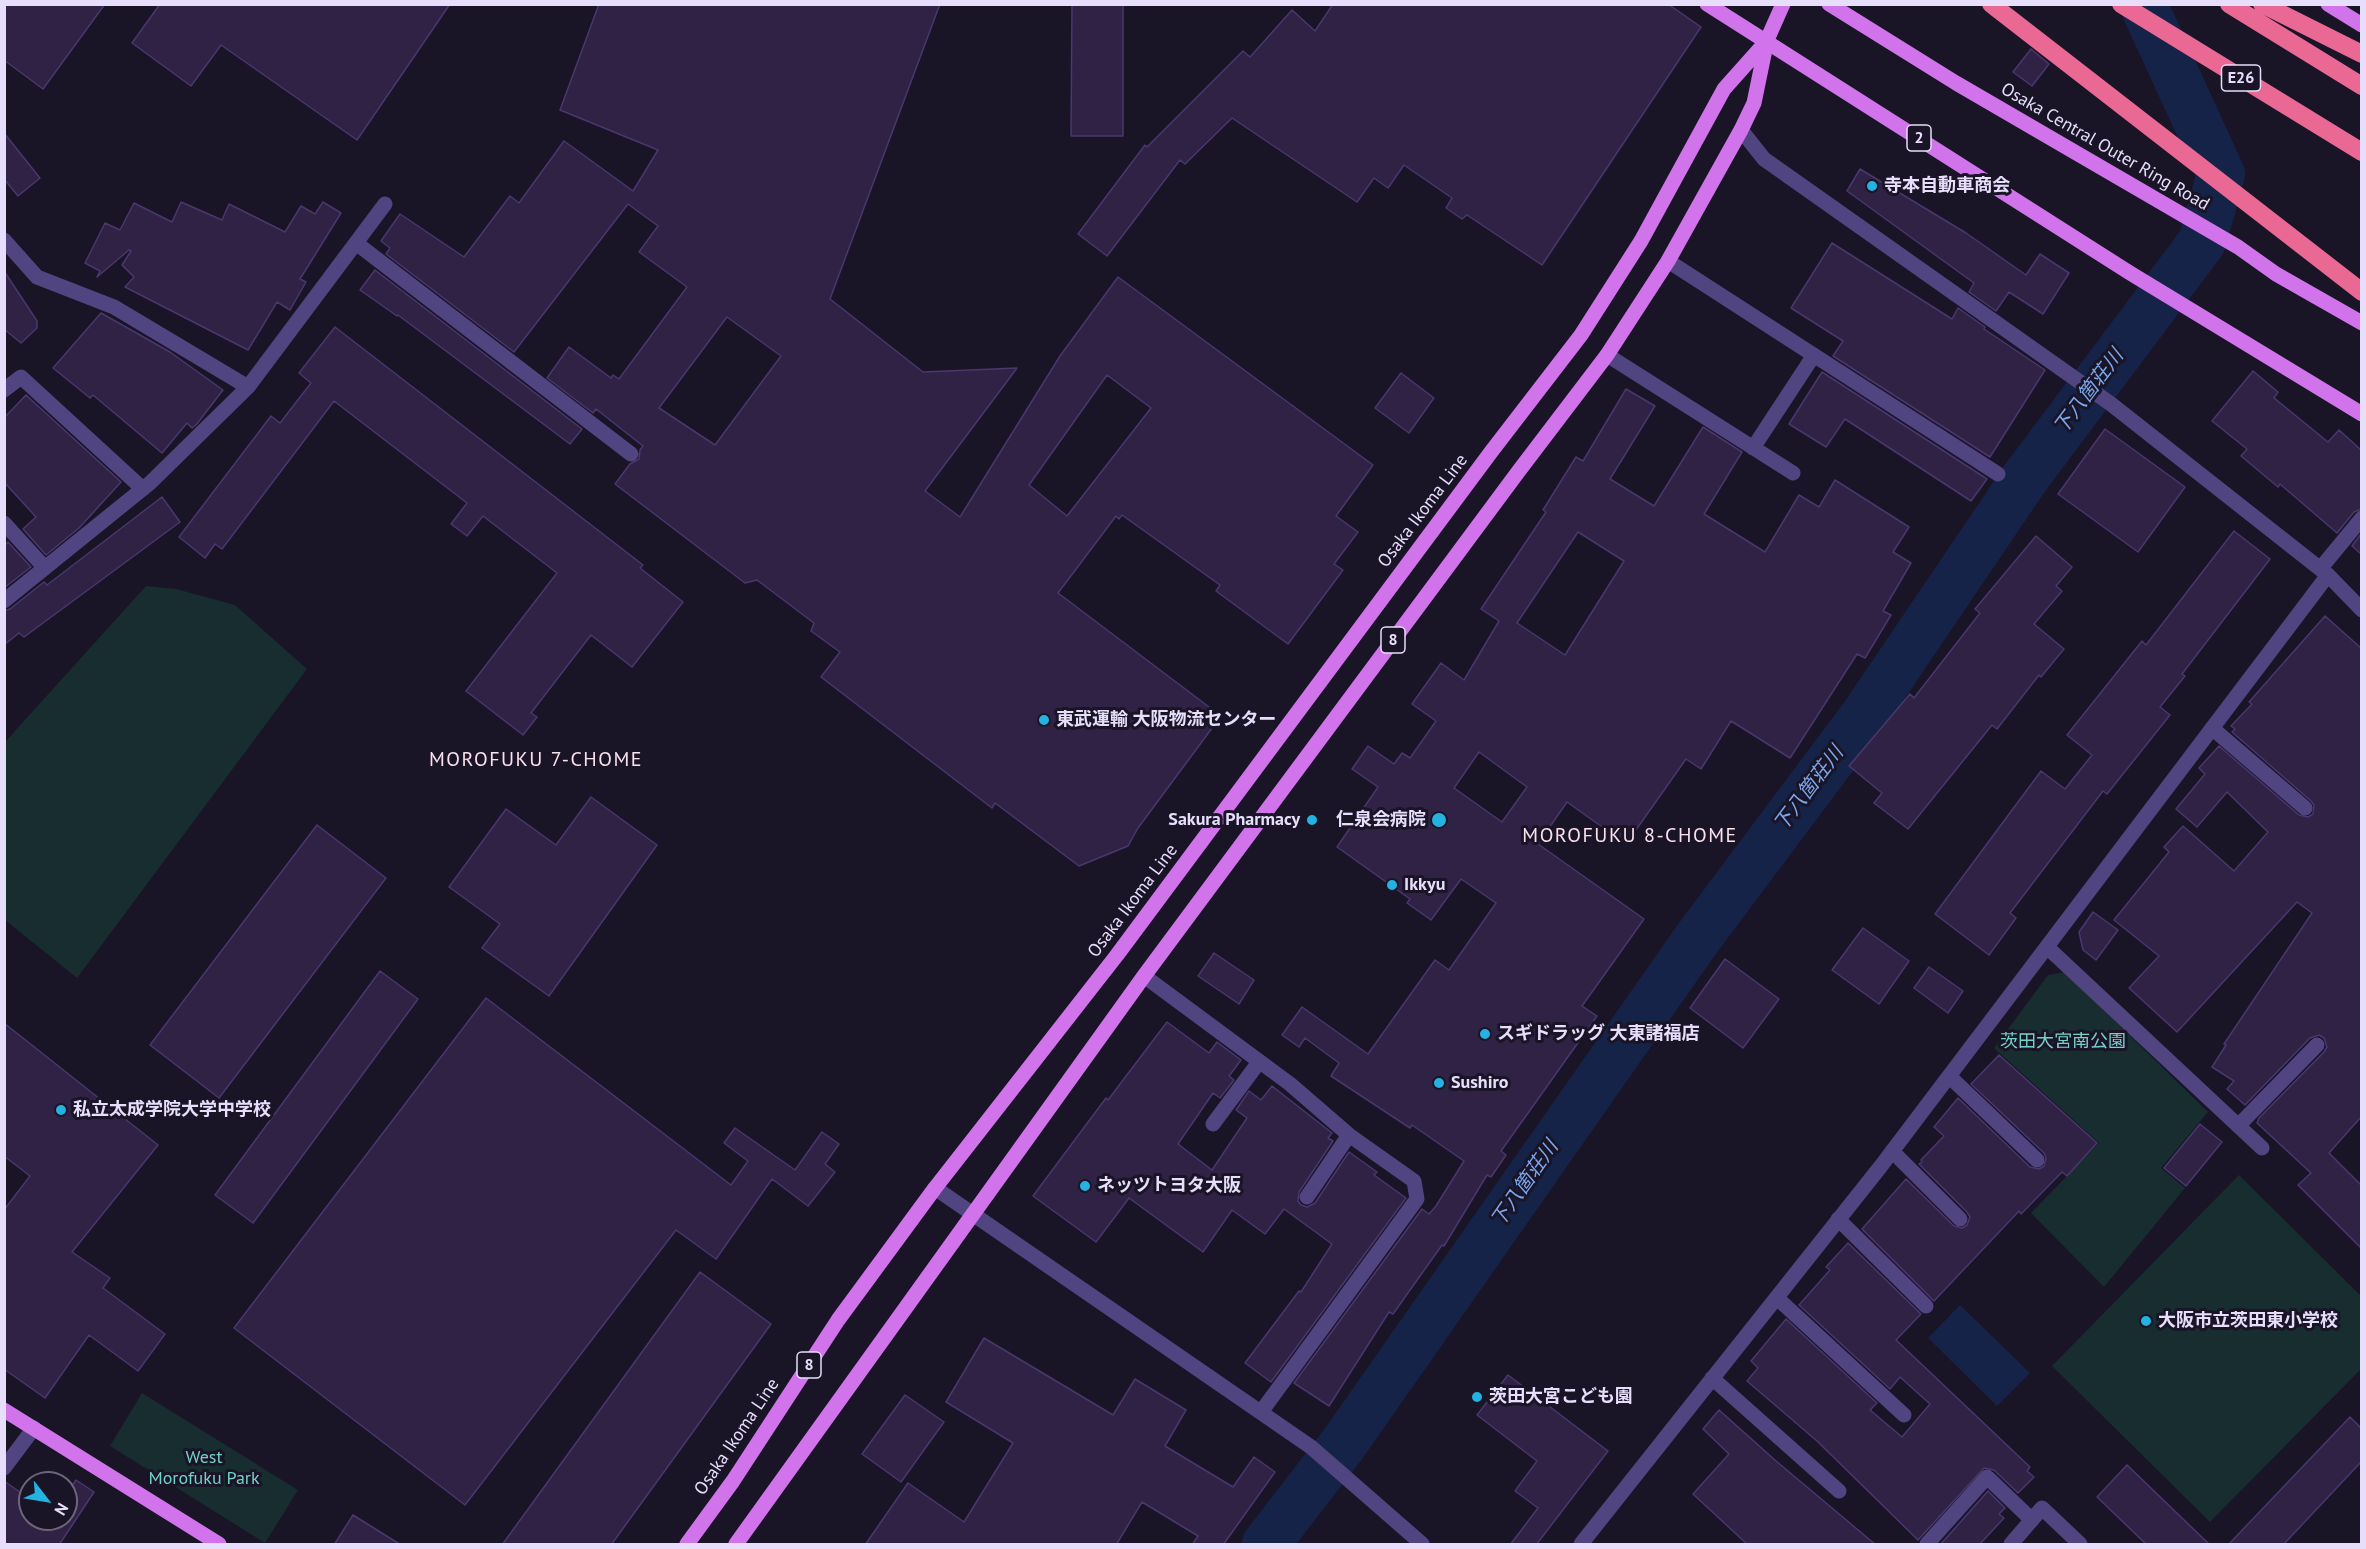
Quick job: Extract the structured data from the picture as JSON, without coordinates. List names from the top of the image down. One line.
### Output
{"streets":{"highway":["E26"],"main road":["2","Osaka Central Outer Ring Road","Osaka Ikoma Line","8"]},"crossings":[["2","Osaka Ikoma Line"]],"districts":["MOROFUKU 7-CHOME","MOROFUKU 8-CHOME"],"water":["下八箇荘川"],"parks":["茨田大宮南公園","West Morofuku Park"],"places":["寺本自動車商会","東武運輸 大阪物流センター","Sakura Pharmacy","仁泉会病院","Ikkyu","スギドラッグ 大東諸福店","Sushiro","私立太成学院大学中学校","ネッツトヨタ大阪","大阪市立茨田東小学校","茨田大宮こども園"],"north":"bottom right"}
